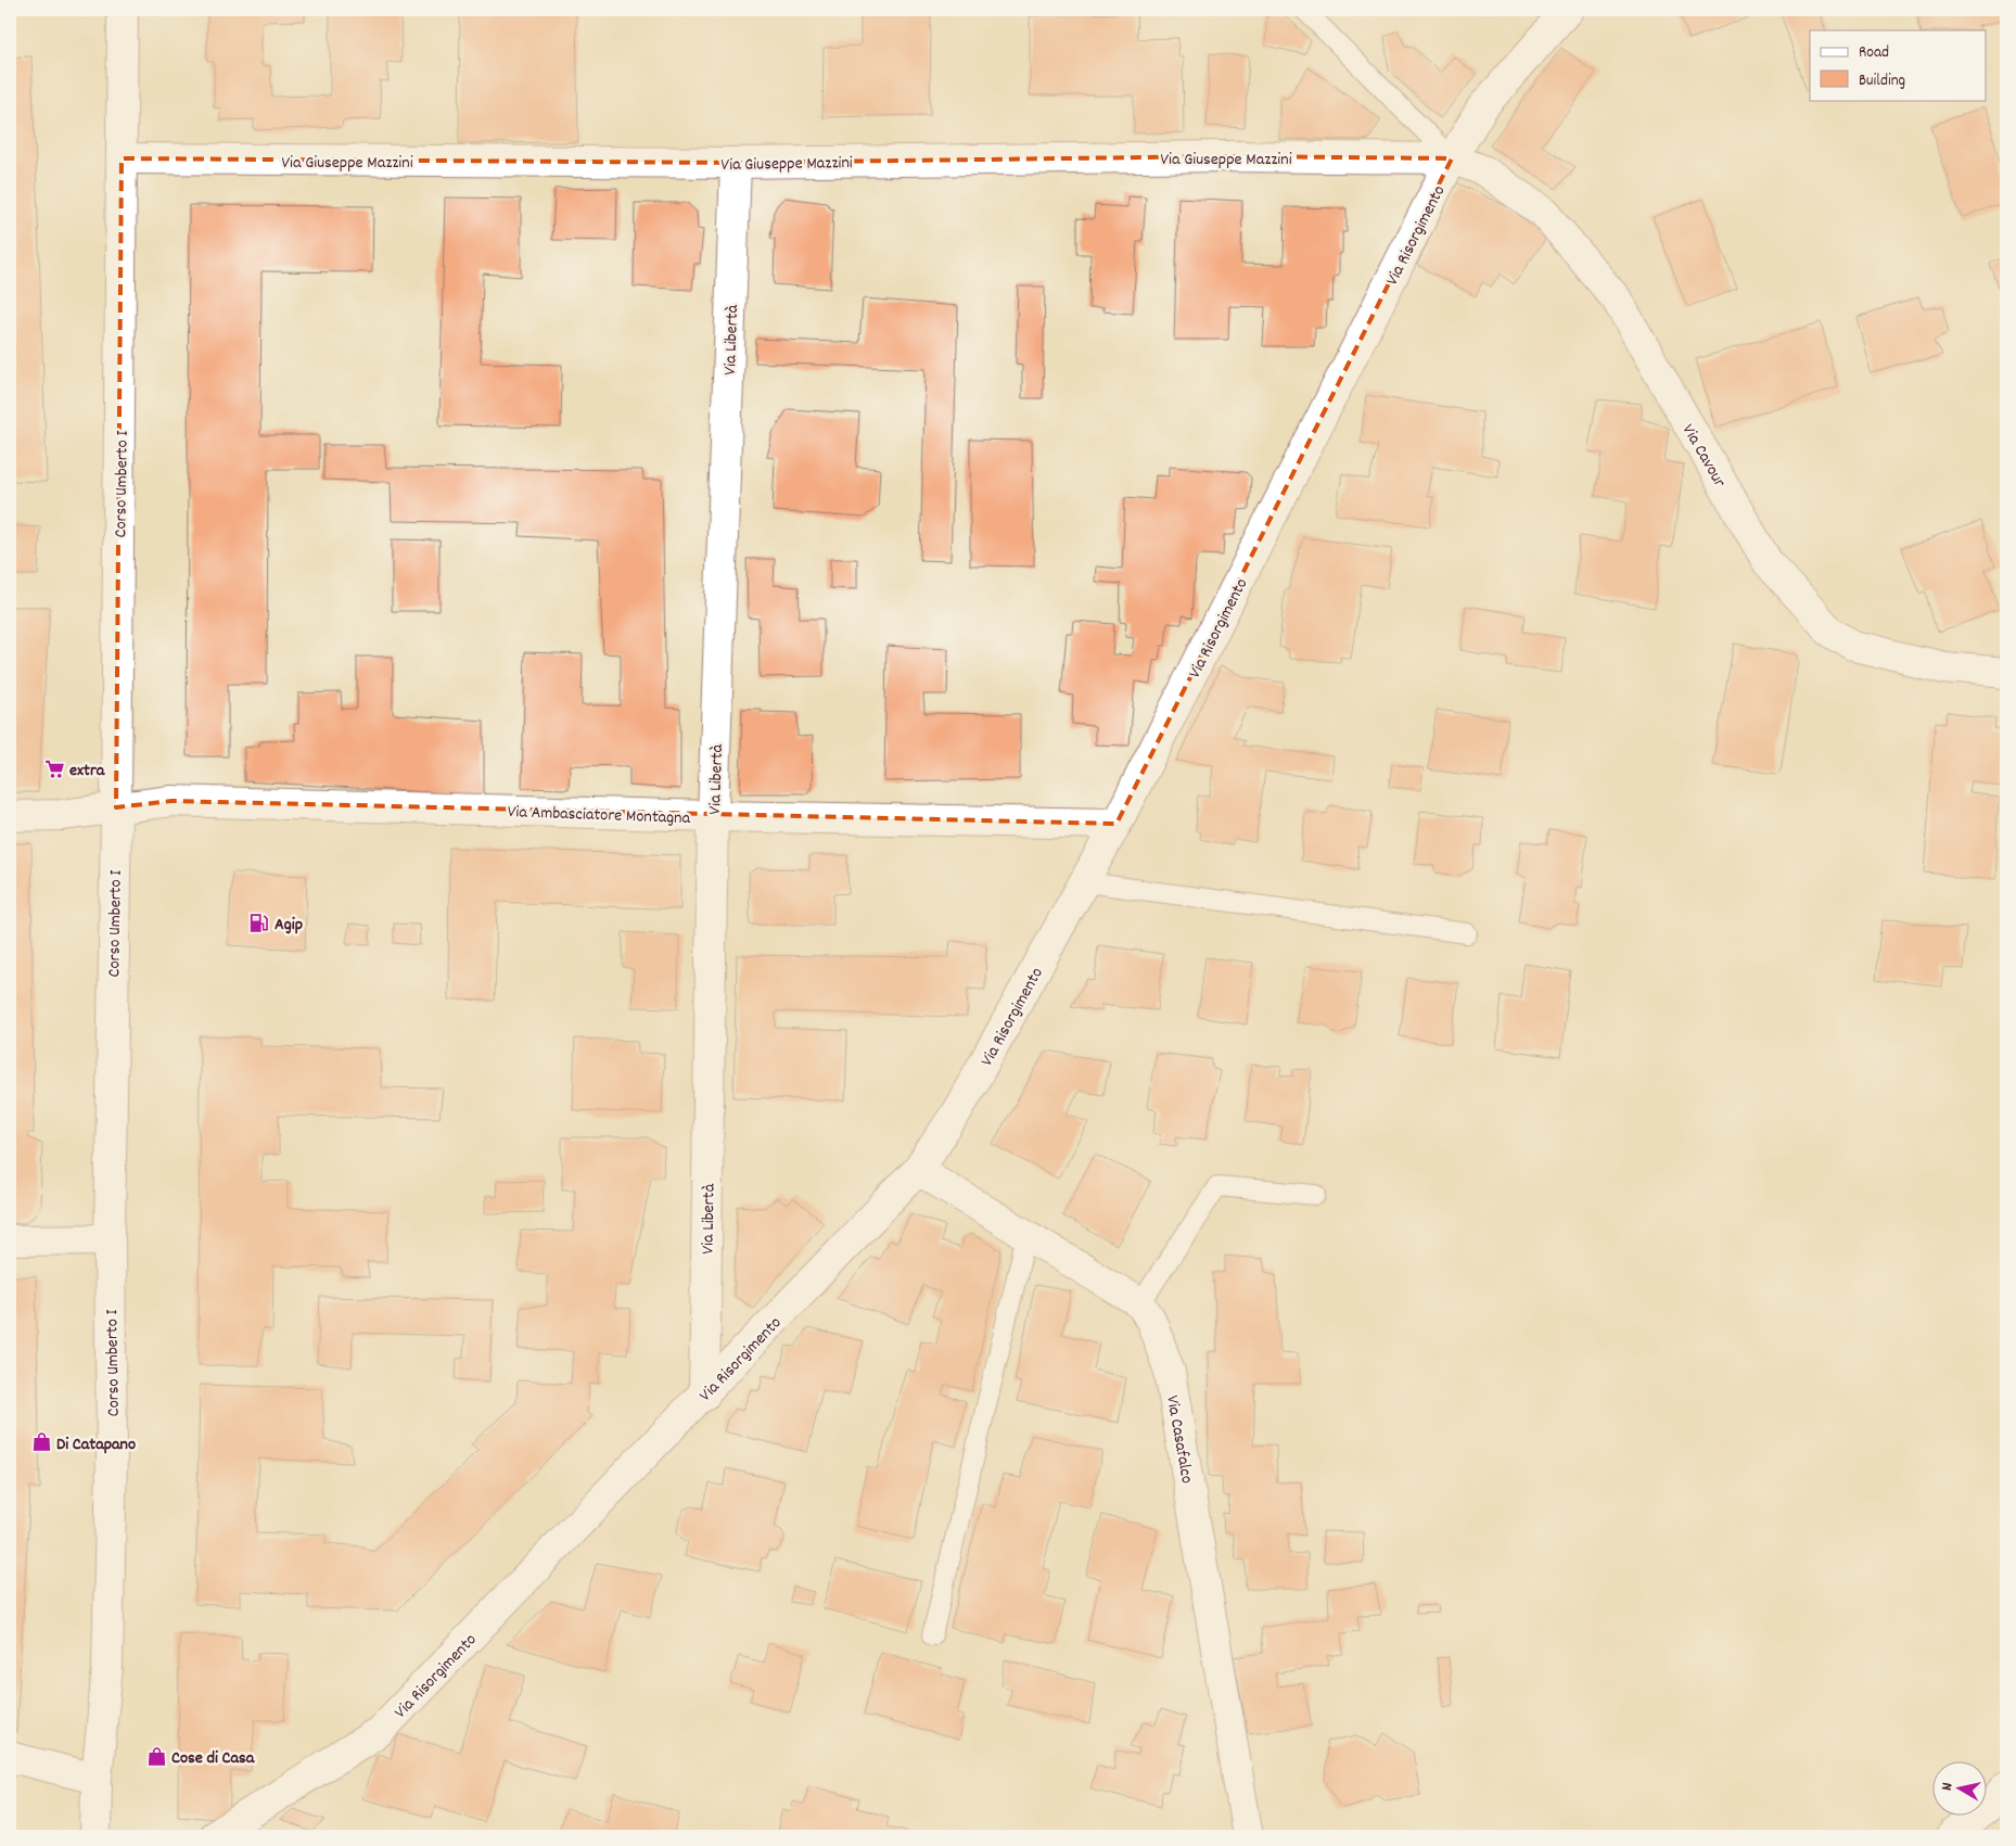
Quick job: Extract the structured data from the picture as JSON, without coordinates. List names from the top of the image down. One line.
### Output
{"streets":{"street":["Via Giuseppe Mazzini","Via Risorgimento","Via Libertà","Via Cavour","Corso Umberto I","Via Ambasciatore Montagna","Via Casafalco"]},"crossings":[["Via Giuseppe Mazzini","Via Risorgimento"],["Via Giuseppe Mazzini","Via Libertà"],["Via Giuseppe Mazzini","Via Cavour"],["Via Giuseppe Mazzini","Corso Umberto I"],["Via Risorgimento","Via Libertà"],["Via Risorgimento","Via Cavour"],["Via Risorgimento","Via Ambasciatore Montagna"],["Via Risorgimento","Via Casafalco"],["Via Libertà","Via Ambasciatore Montagna"],["Corso Umberto I","Via Ambasciatore Montagna"]],"places":{"supermarket":["extra"],"fuel station":["Agip"],"shop":["Di Catapano","Cose di Casa"]},"legend":["Road","Building"],"north":"left"}
